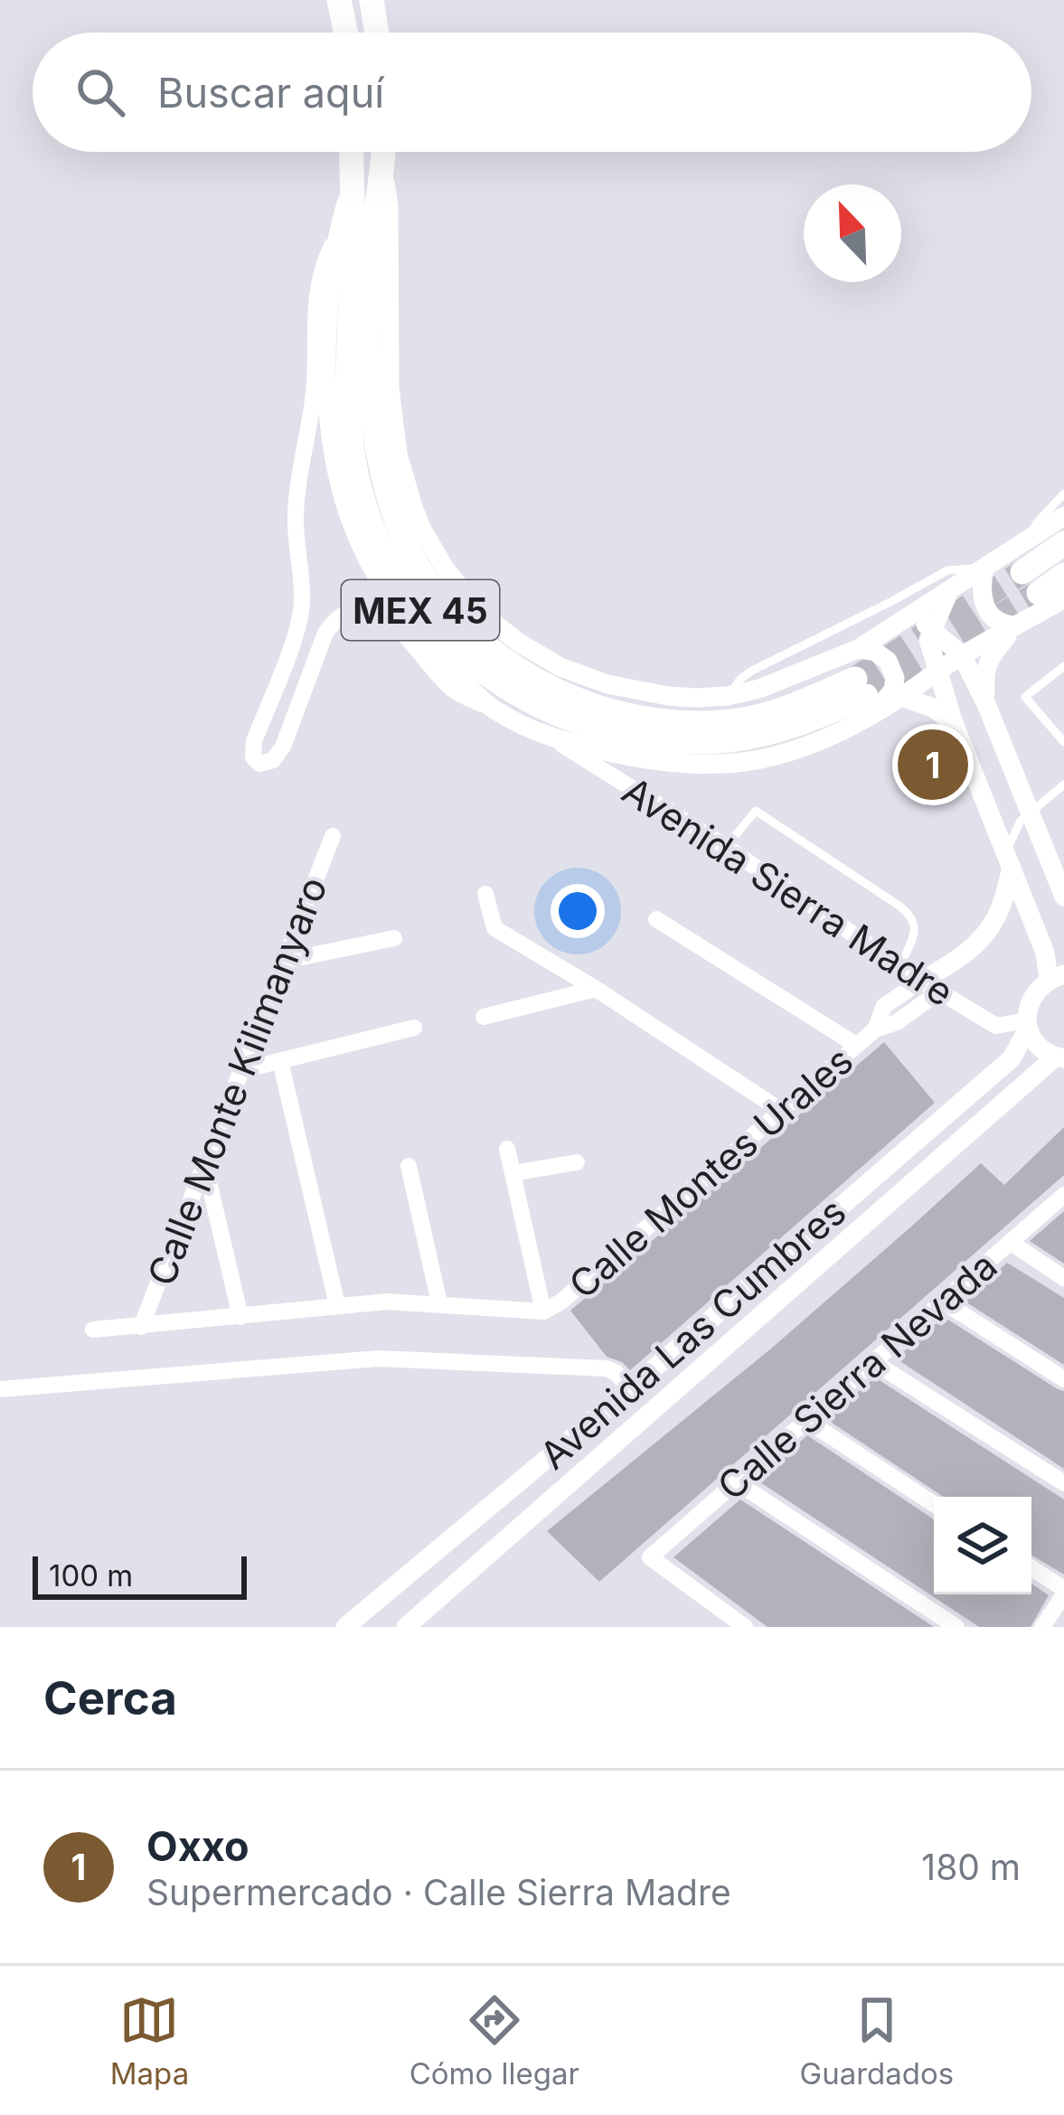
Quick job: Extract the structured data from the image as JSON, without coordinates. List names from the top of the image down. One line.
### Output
{"streets":{"main road":["MEX 45"],"street":["Avenida Sierra Madre","Calle Monte Kilimanyaro","Calle Montes Urales","Avenida Las Cumbres","Calle Sierra Nevada"]},"crossings":[["Avenida Sierra Madre","Calle Montes Urales"],["Avenida Sierra Madre","Avenida Las Cumbres"]],"scale_bar":"100 m","north":"top left","page":{"search":"Buscar aquí","pins":"1","scale":"100 m","heading":"Cerca","list":[{"mark":"1","name":"Oxxo","note":"Supermercado · Calle Sierra Madre","value":"180 m"}],"nav":["Mapa","Cómo llegar","Guardados"]}}
